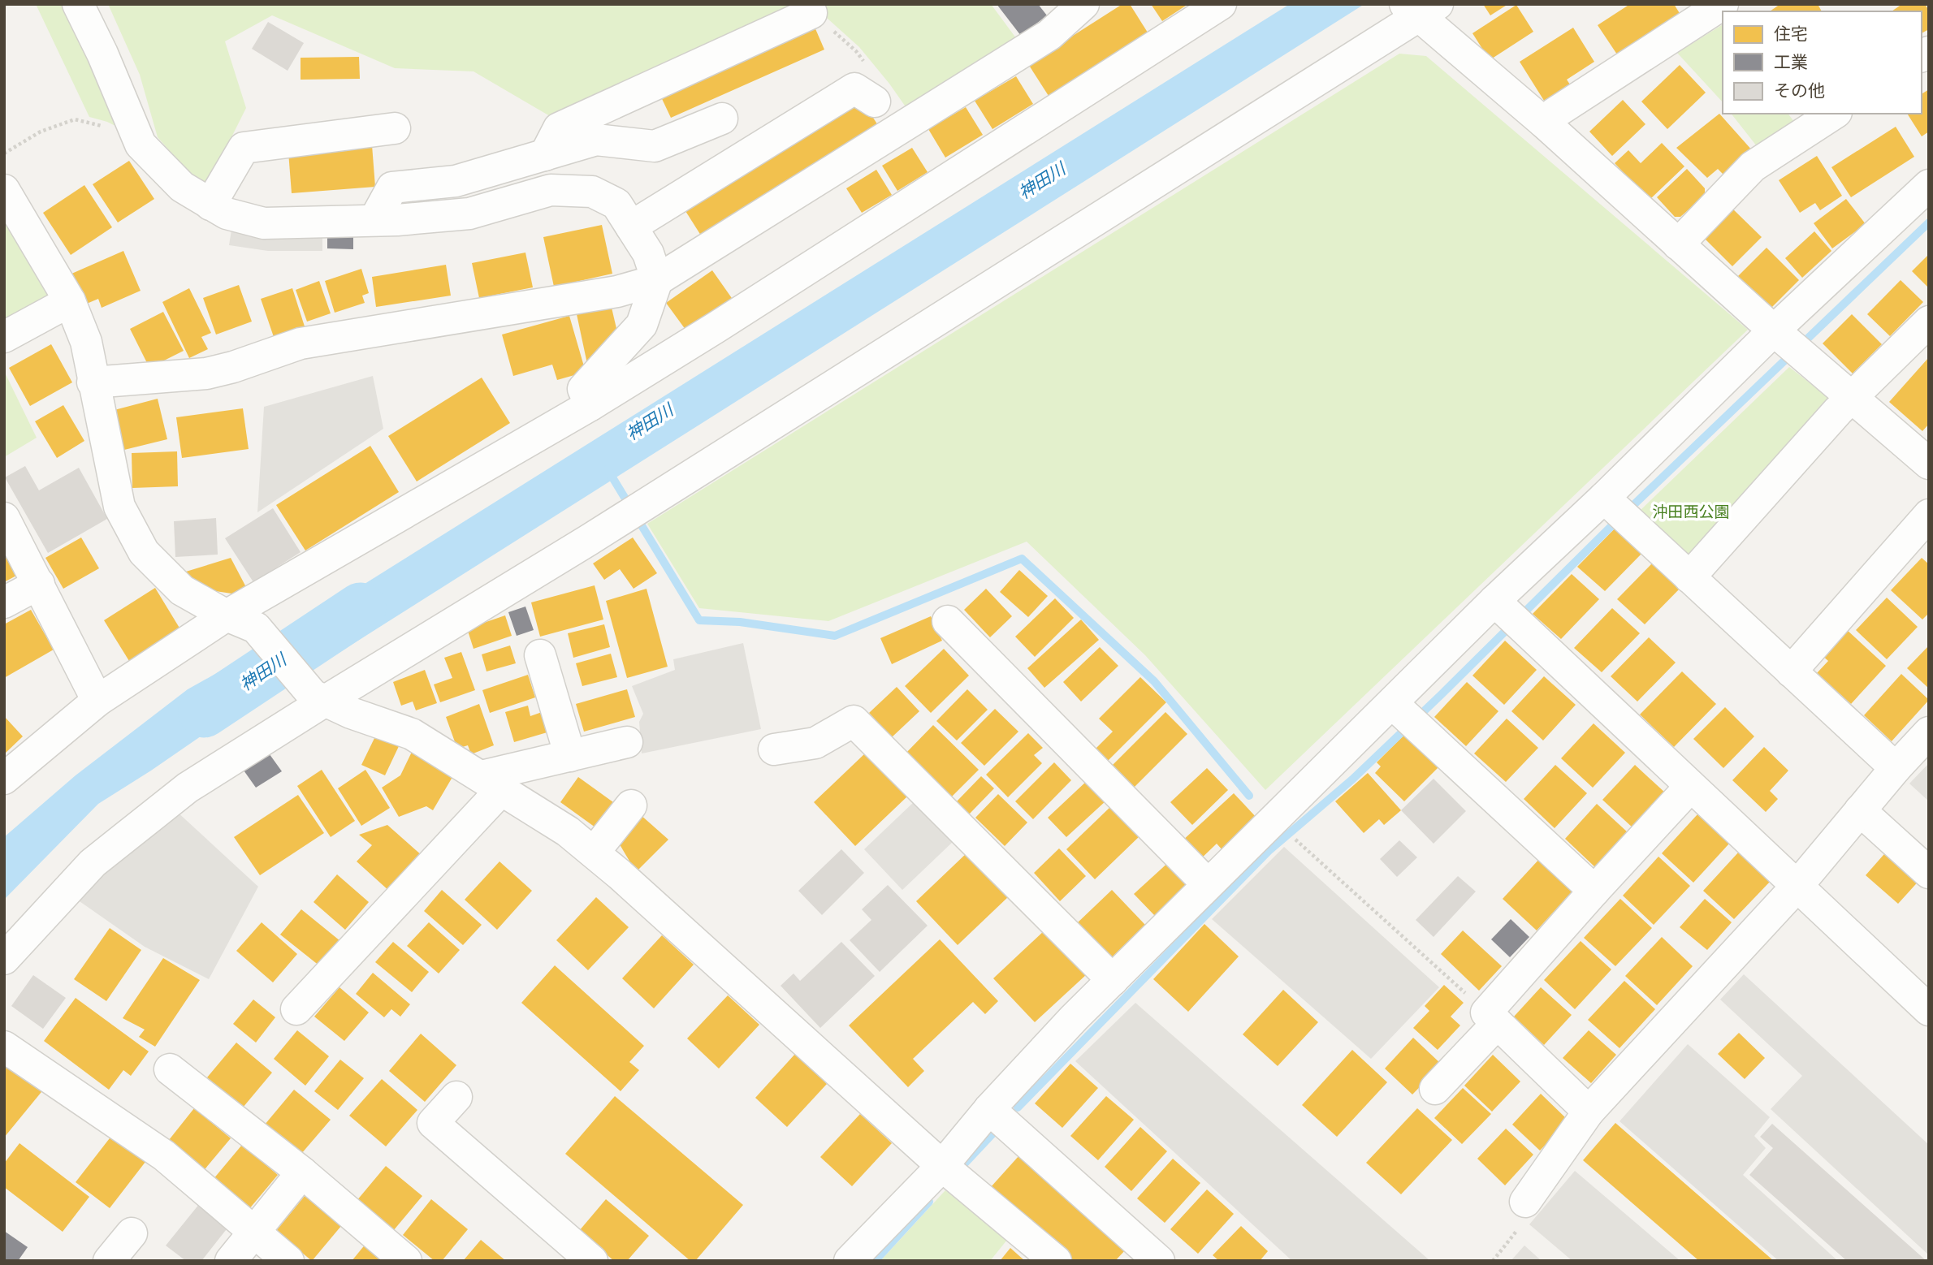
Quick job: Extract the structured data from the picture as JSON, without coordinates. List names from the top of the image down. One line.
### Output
{"water":["神田川"],"parks":["沖田西公園"],"legend":["住宅","工業","その他"]}
